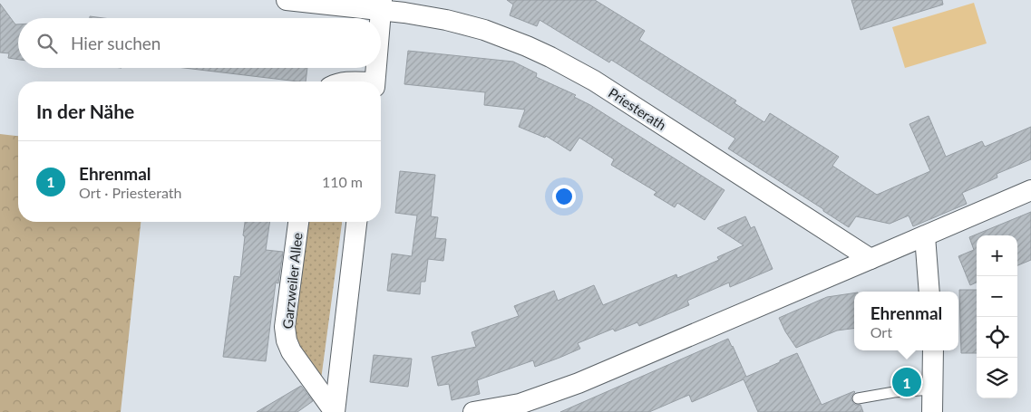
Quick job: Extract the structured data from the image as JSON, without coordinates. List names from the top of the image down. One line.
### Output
{"streets":{"street":["Priesterath","Garzweiler Allee"]},"page":{"search":"Hier suchen","heading":"In der Nähe","list":[{"mark":"1","name":"Ehrenmal","note":"Ort · Priesterath","value":"110 m"}],"map_buttons":["+","−"],"popup":["Ehrenmal","Ort"],"pins":"1"}}
